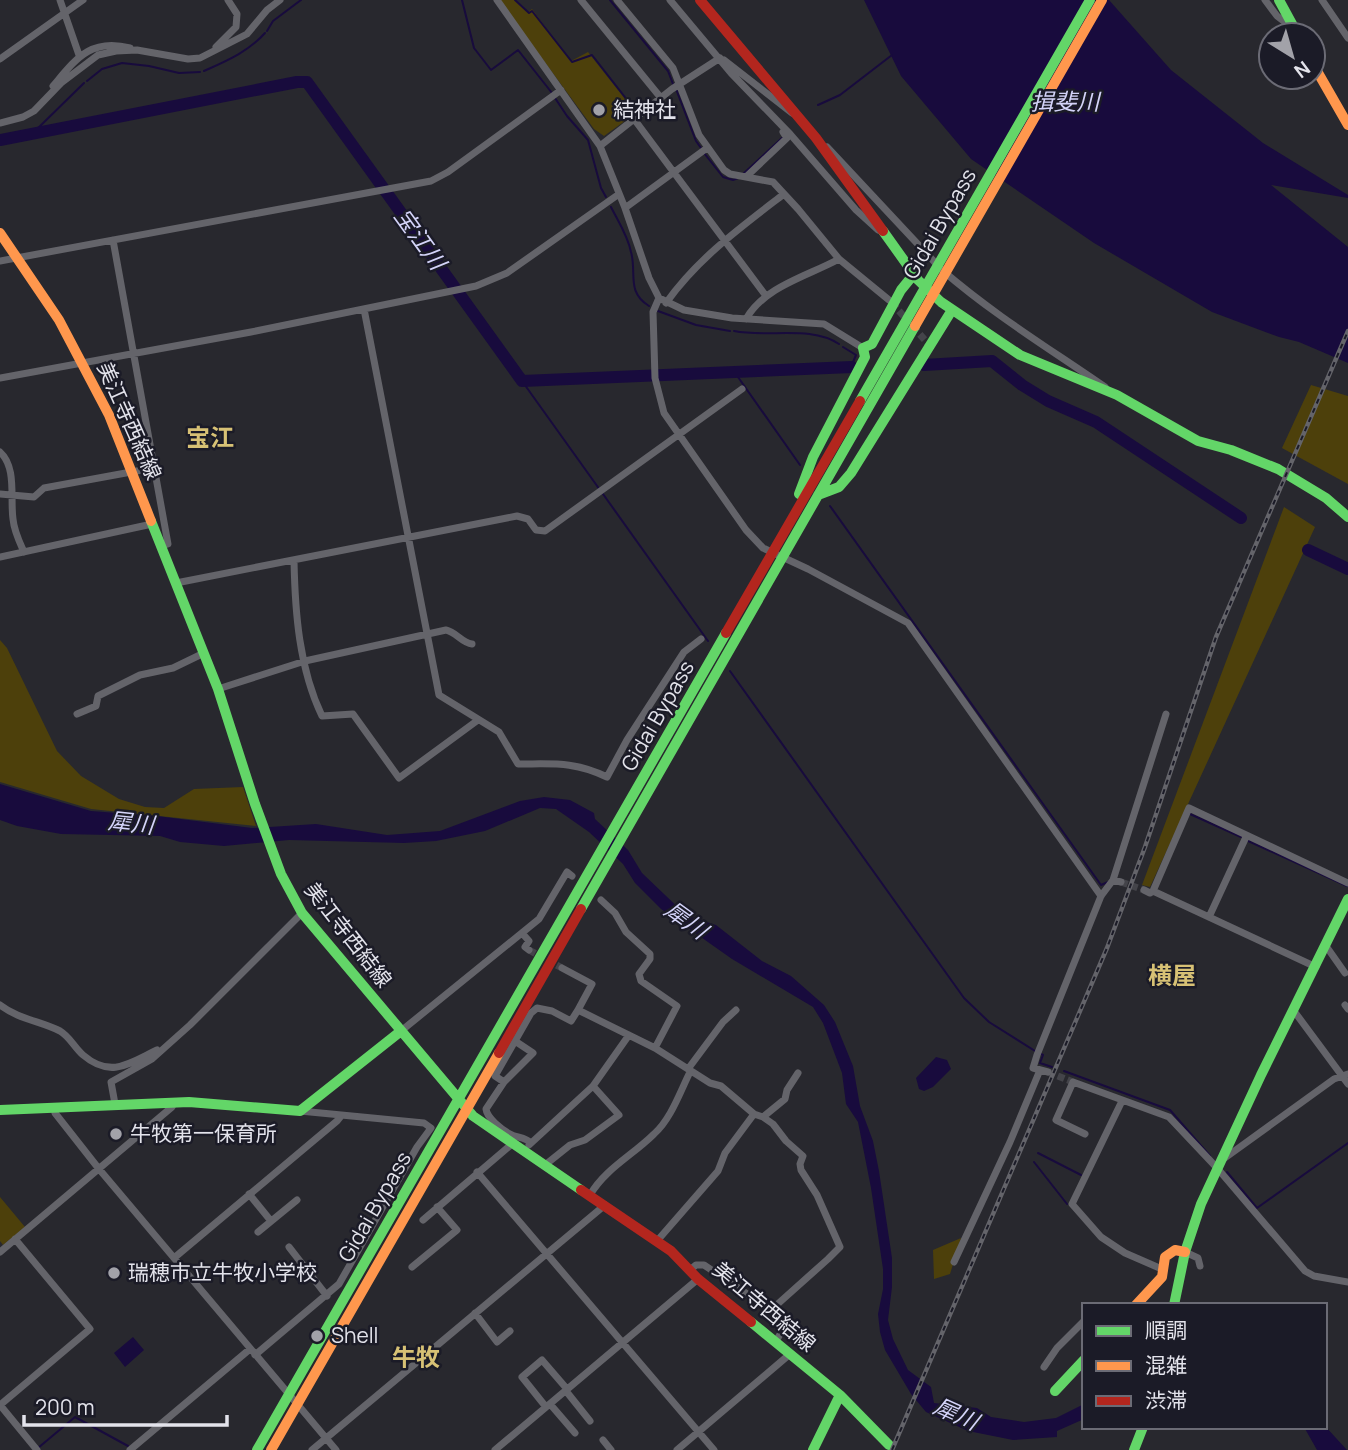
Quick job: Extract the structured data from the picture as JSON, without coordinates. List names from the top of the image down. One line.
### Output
{"streets":{"main road":["Gidai Bypass","美江寺西結線"]},"crossings":[["Gidai Bypass","美江寺西結線"]],"districts":["宝江","横屋","牛牧"],"water":["揖斐川","宝江川","犀川"],"places":["結神社","牛牧第一保育所","瑞穂市立牛牧小学校","Shell"],"legend":["順調","混雑","渋滞"],"scale_bar":"200 m","north":"bottom right"}
